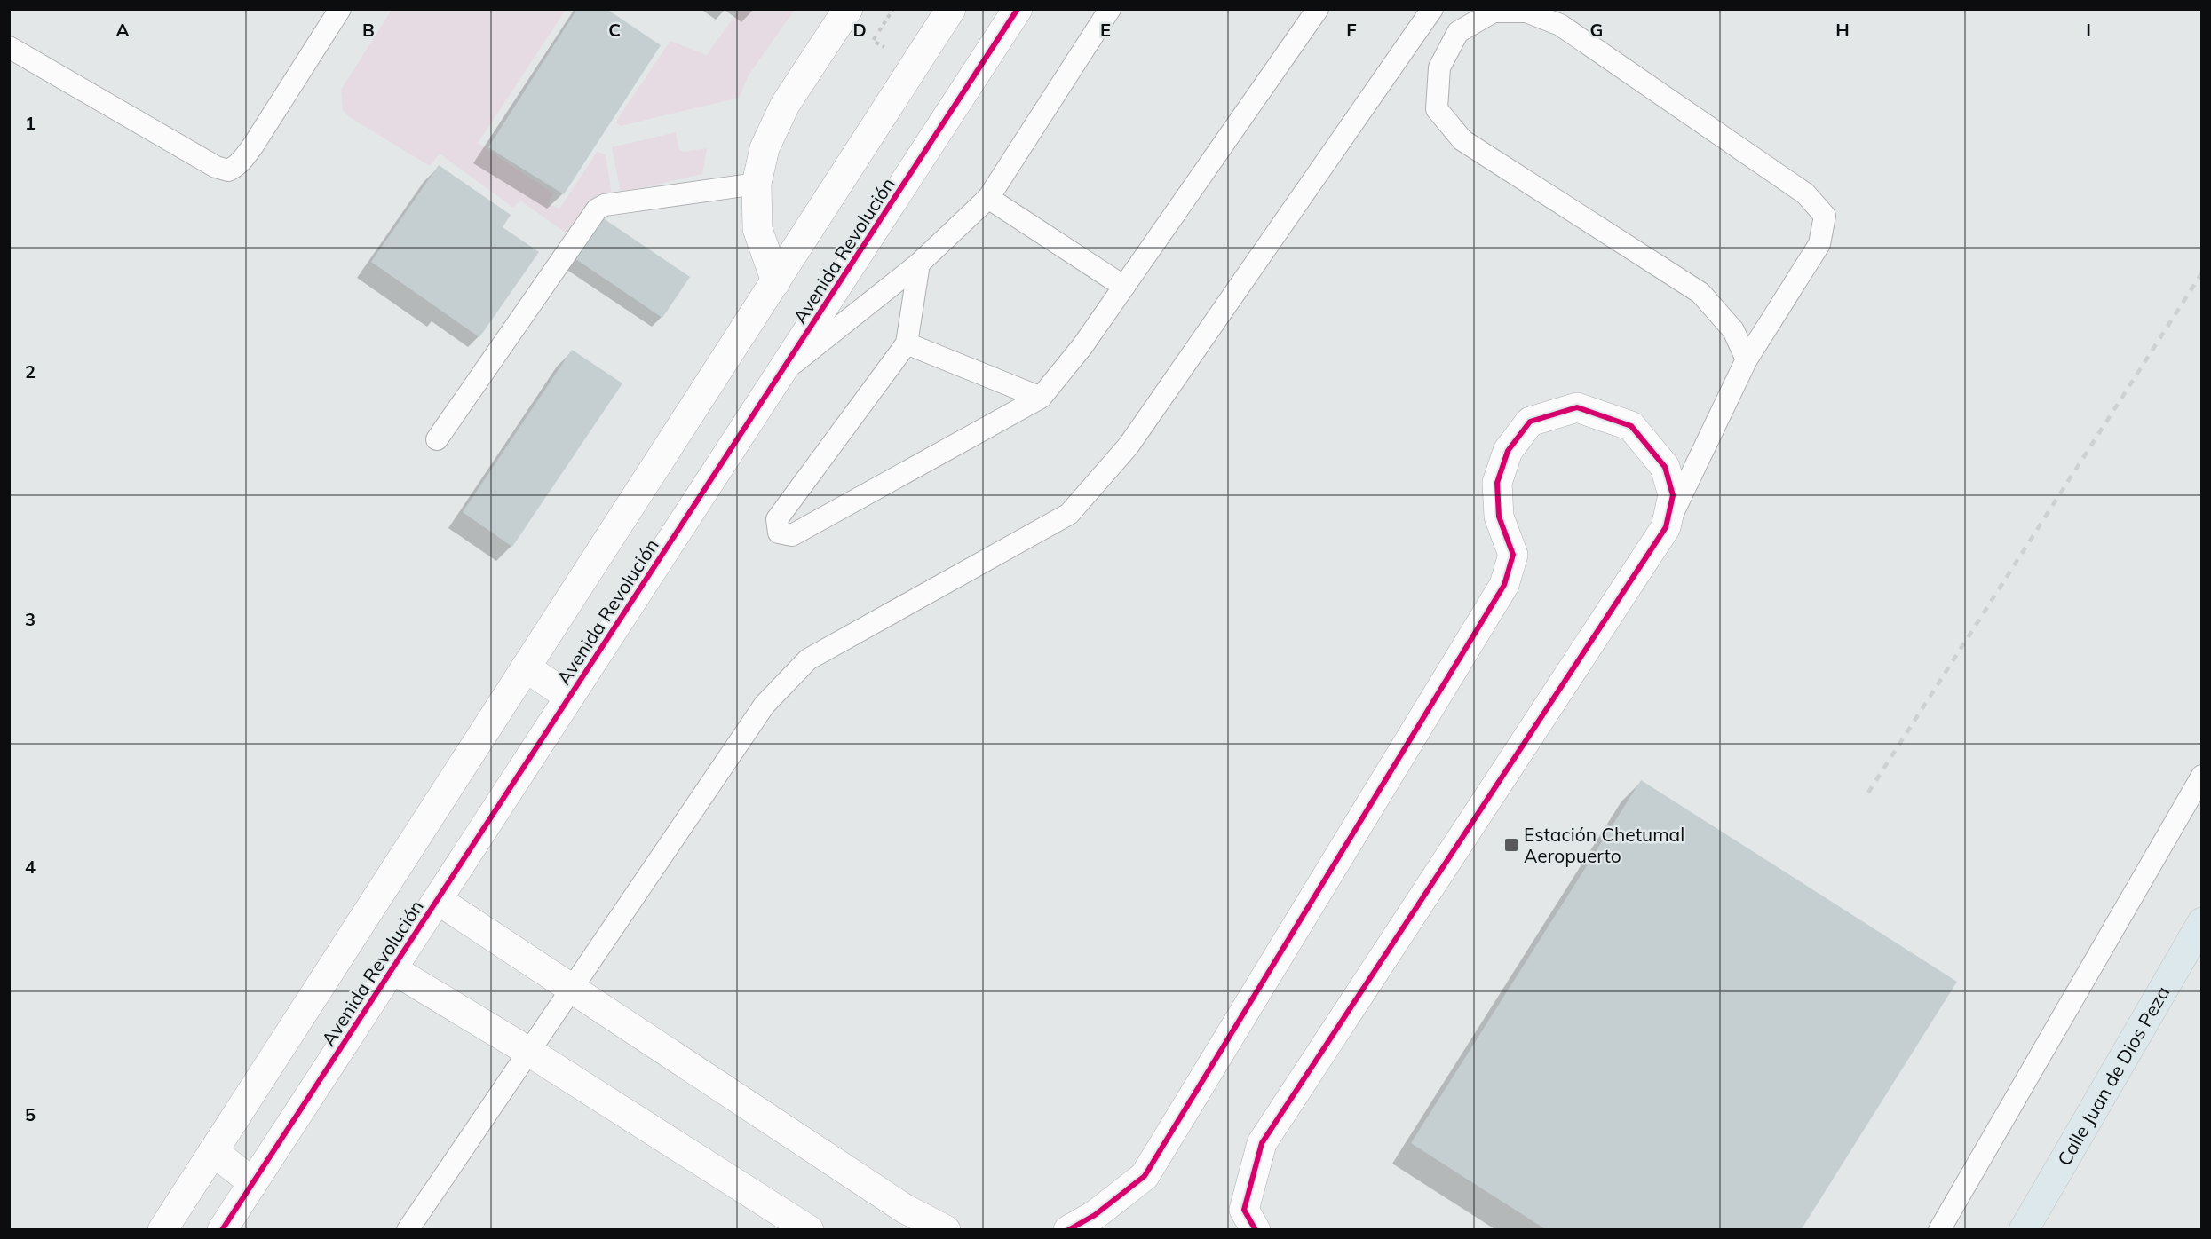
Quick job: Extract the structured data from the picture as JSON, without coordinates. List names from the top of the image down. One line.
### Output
{"streets":{"main road":["Calle Juan de Dios Peza"],"street":["Avenida Revolución"]},"places":{"transit":["Estación Chetumal Aeropuerto"]},"grid":{"columns":["A","B","C","D","E","F","G","H","I"],"rows":["1","2","3","4","5"]}}
